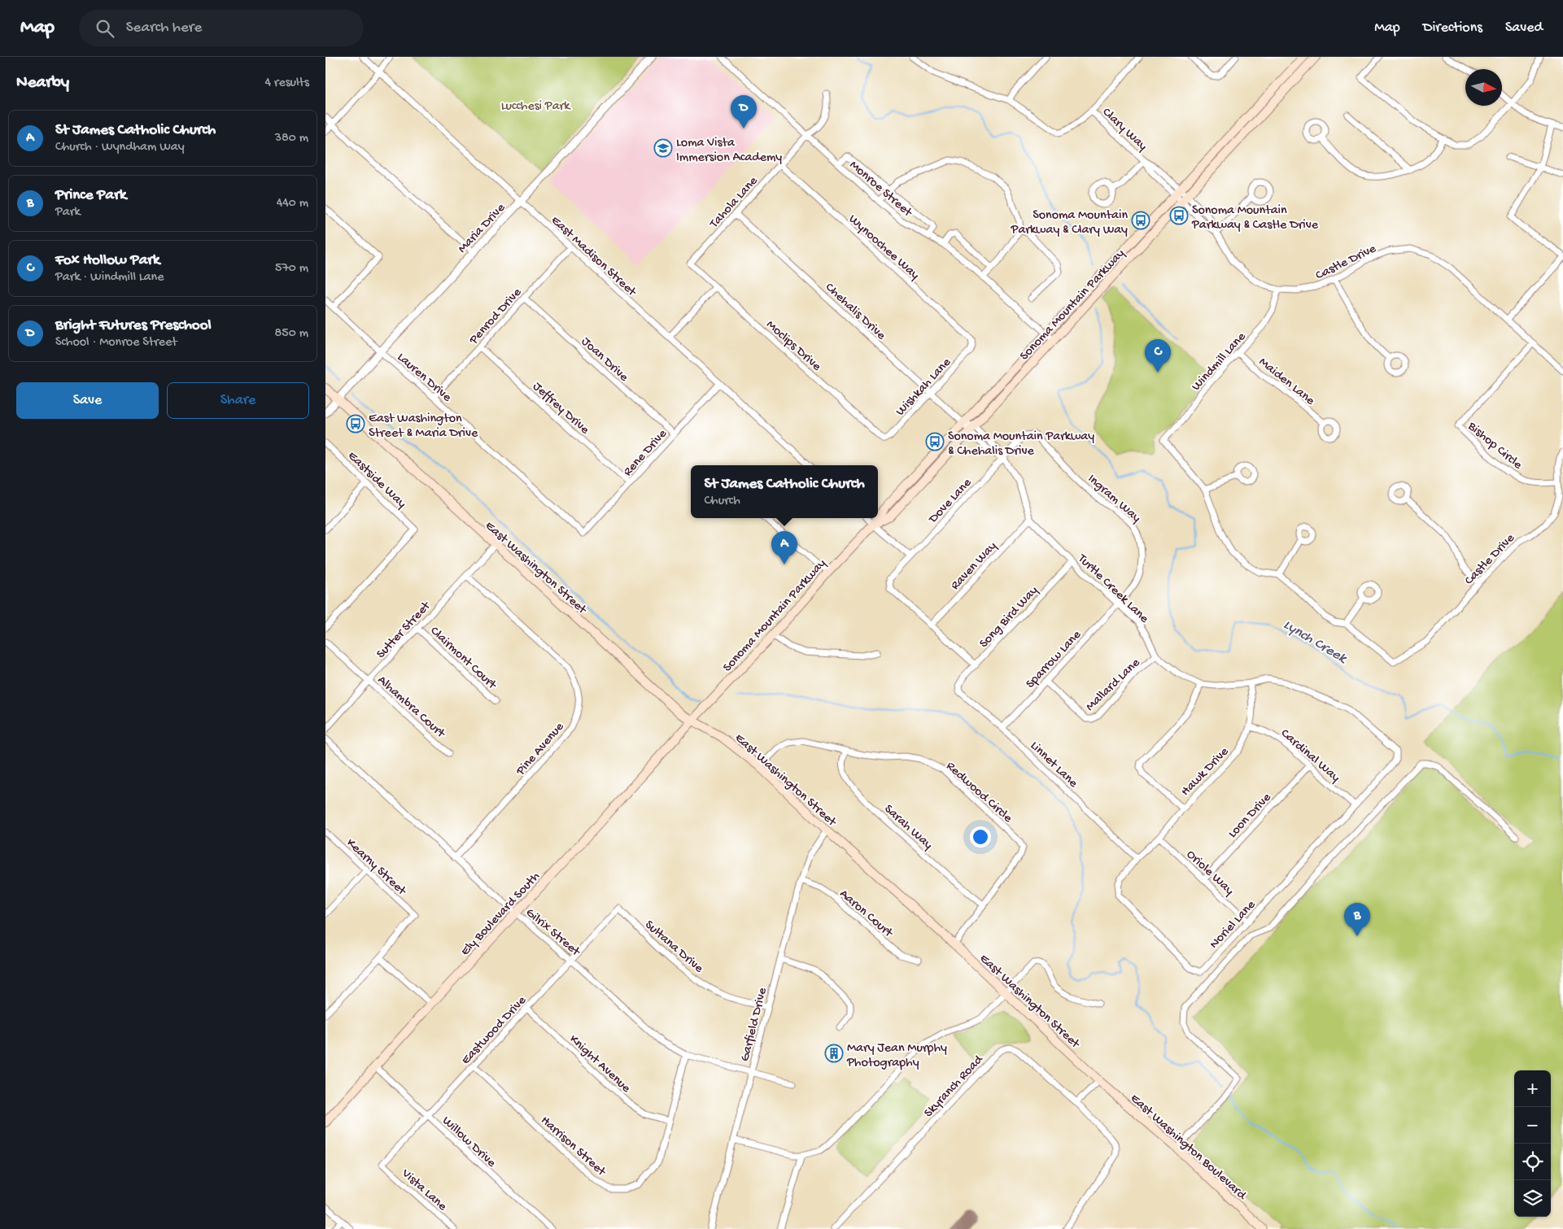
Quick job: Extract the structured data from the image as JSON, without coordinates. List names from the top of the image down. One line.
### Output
{"streets":{"main road":["Sonoma Mountain Parkway","East Washington Street","Ely Boulevard South","East Washington Boulevard"],"street":["Clary Way","Monroe Street","Tahola Lane","Maria Drive","Wynoochee Way","East Madison Street","Castle Drive","Chehalis Drive","Penrod Drive","Moclips Drive","Joan Drive","Windmill Lane","Lauren Drive","Maiden Lane","Wishkah Lane","Jeffrey Drive","Bishop Circle","Rene Drive","Eastside Way","Ingram Way","Dove Lane","Raven Way","Turtle Creek Lane","Song Bird Way","Sutter Street","Clairmont Court","Sparrow Lane","Mallard Lane","Alhambra Court","Pine Avenue","Cardinal Way","Linnet Lane","Hawk Drive","Redwood Circle","Loon Drive","Sarah Way","Kearny Street","Oriole Way","Aaron Court","Noriel Lane","Gilrix Street","Sultana Drive","Garfield Drive","Eastwood Drive","Knight Avenue","Skyranch Road","Willow Drive","Harrison Street","Vista Lane"]},"crossings":[["Clary Way","Castle Drive"],["Clary Way","Sonoma Mountain Parkway"],["Monroe Street","Tahola Lane"],["Monroe Street","Sonoma Mountain Parkway"],["Tahola Lane","Wynoochee Way"],["Tahola Lane","Chehalis Drive"],["Tahola Lane","Moclips Drive"],["Maria Drive","East Madison Street"],["Maria Drive","Lauren Drive"],["Maria Drive","East Washington Street"],["Wynoochee Way","Wishkah Lane"],["East Madison Street","Penrod Drive"],["East Madison Street","Rene Drive"],["Castle Drive","Sonoma Mountain Parkway"],["Castle Drive","Windmill Lane"],["Castle Drive","Bishop Circle"],["Sonoma Mountain Parkway","Chehalis Drive"],["Sonoma Mountain Parkway","East Washington Street"],["Sonoma Mountain Parkway","Turtle Creek Lane"],["Sonoma Mountain Parkway","Ely Boulevard South"],["Chehalis Drive","Wishkah Lane"],["Chehalis Drive","Turtle Creek Lane"],["Penrod Drive","Joan Drive"],["Penrod Drive","Lauren Drive"],["Penrod Drive","Jeffrey Drive"],["Moclips Drive","Wishkah Lane"],["Joan Drive","Rene Drive"],["Windmill Lane","Maiden Lane"],["Lauren Drive","Rene Drive"],["Jeffrey Drive","Rene Drive"],["Ingram Way","Dove Lane"],["Ingram Way","Turtle Creek Lane"],["Ingram Way","Sparrow Lane"],["Dove Lane","Turtle Creek Lane"],["Raven Way","Turtle Creek Lane"],["East Washington Street","Sutter Street"],["East Washington Street","Redwood Circle"],["East Washington Street","Ely Boulevard South"],["East Washington Street","Garfield Drive"],["East Washington Street","East Washington Boulevard"],["Turtle Creek Lane","Song Bird Way"],["Turtle Creek Lane","Sparrow Lane"],["Turtle Creek Lane","Mallard Lane"],["Turtle Creek Lane","Cardinal Way"],["Turtle Creek Lane","Hawk Drive"],["Turtle Creek Lane","Noriel Lane"],["Song Bird Way","Linnet Lane"],["Sutter Street","Clairmont Court"],["Sutter Street","Alhambra Court"],["Sutter Street","Pine Avenue"],["Sparrow Lane","Mallard Lane"],["Sparrow Lane","Linnet Lane"],["Pine Avenue","Gilrix Street"],["Cardinal Way","Hawk Drive"],["Cardinal Way","Loon Drive"],["Cardinal Way","Noriel Lane"],["Linnet Lane","Hawk Drive"],["Hawk Drive","Oriole Way"],["Hawk Drive","Noriel Lane"],["Redwood Circle","Sarah Way"],["Loon Drive","Oriole Way"],["Oriole Way","Noriel Lane"],["Aaron Court","Garfield Drive"],["Ely Boulevard South","Gilrix Street"],["Ely Boulevard South","Willow Drive"],["Gilrix Street","Garfield Drive"],["Gilrix Street","Eastwood Drive"],["Gilrix Street","Harrison Street"],["Sultana Drive","Garfield Drive"],["Sultana Drive","Eastwood Drive"],["Eastwood Drive","Knight Avenue"],["Eastwood Drive","Willow Drive"],["Eastwood Drive","Harrison Street"],["Eastwood Drive","Vista Lane"],["Knight Avenue","Harrison Street"]],"water":["Lynch Creek"],"parks":["Lucchesi Park"],"places":{"school or university":["Loma Vista Immersion Academy"],"bus stop":["Sonoma Mountain Parkway & Castle Drive","Sonoma Mountain Parkway & Clary Way","East Washington Street & Maria Drive","Sonoma Mountain Parkway & Chehalis Drive"],"building":["Mary Jean Murphy Photography"]},"north":"right","page":{"header":"Map","search":"Search here","nav":["Map","Directions","Saved"],"heading":["Nearby","4 results"],"pins":["D","C","A","B"],"list":[{"mark":"A","name":"St James Catholic Church","note":"Church · Wyndham Way","value":"380 m"},{"mark":"B","name":"Prince Park","note":"Park","value":"440 m"},{"mark":"C","name":"Fox Hollow Park","note":"Park · Windmill Lane","value":"570 m"},{"mark":"D","name":"Bright Futures Preschool","note":"School · Monroe Street","value":"850 m"}],"buttons":["Save","Share"],"popup":["St James Catholic Church","Church"],"map_buttons":["+","−"]}}
